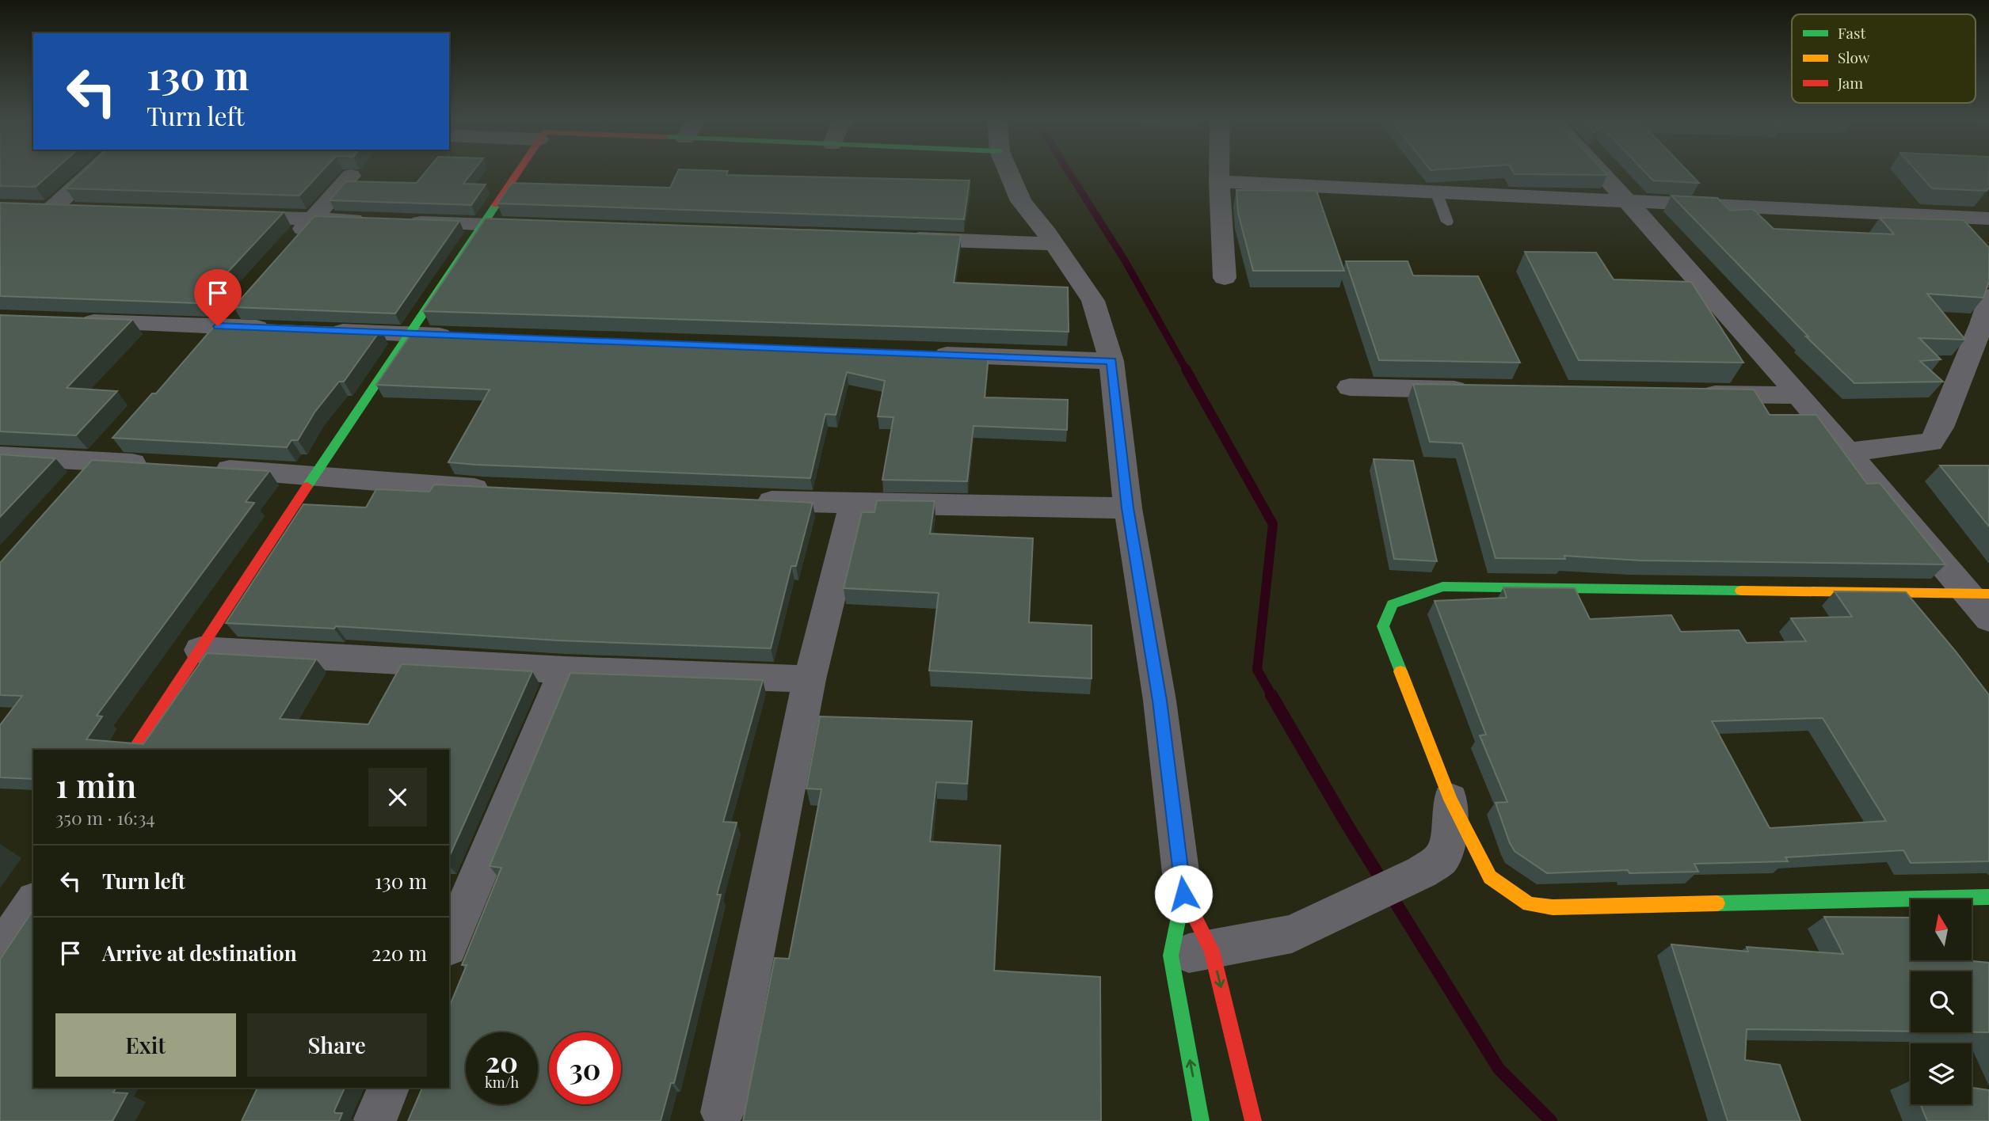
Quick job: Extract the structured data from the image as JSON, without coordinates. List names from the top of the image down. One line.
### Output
{"legend":["Fast","Slow","Jam"],"north":"top","page":{"turn":["130 m","Turn left"],"heading":["1 min","350 m · 16:34"],"list":[{"name":"Turn left","value":"130 m"},{"name":"Arrive at destination","value":"220 m"}],"buttons":["Exit","Share"],"speed":"20 km/h","limit":"30"}}
